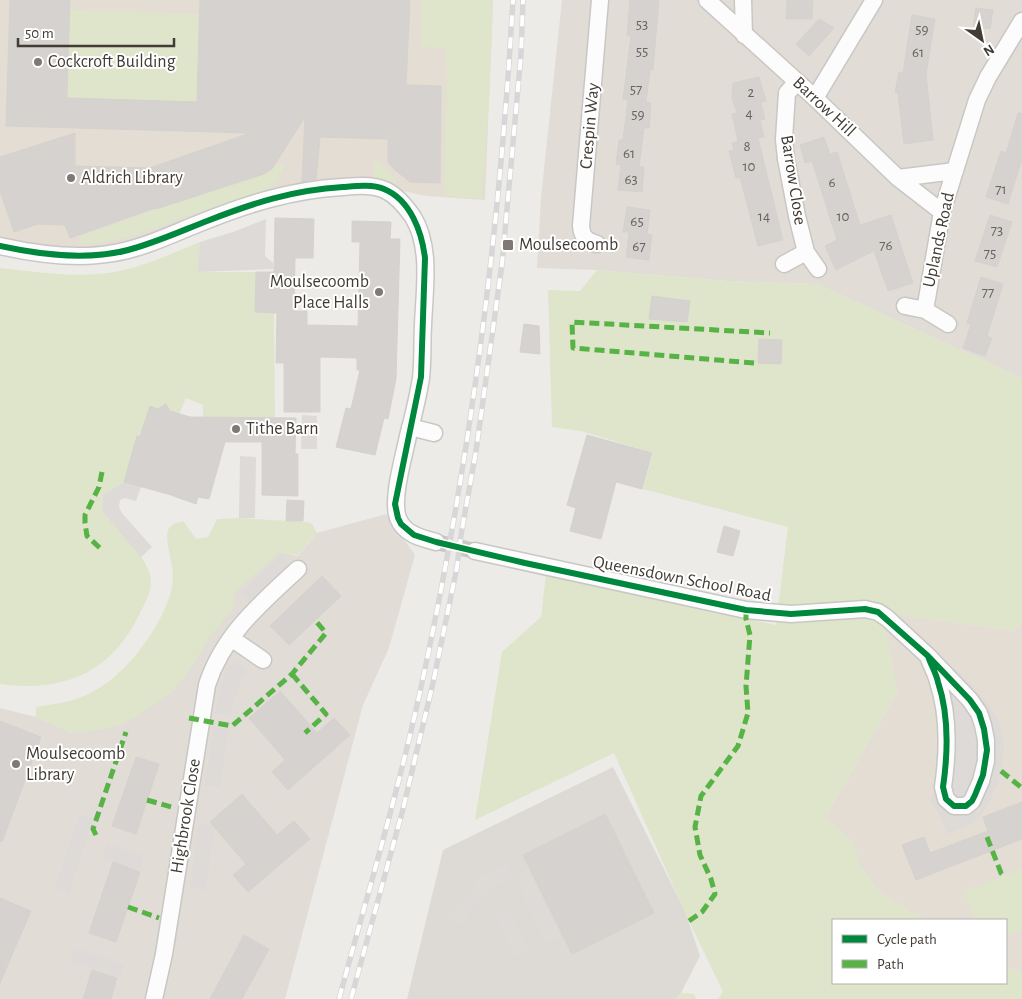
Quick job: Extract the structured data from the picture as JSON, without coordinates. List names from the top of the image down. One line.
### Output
{"streets":{"street":["Barrow Hill","Crespin Way","Barrow Close","Uplands Road","Queensdown School Road","Highbrook Close"]},"crossings":[["Barrow Hill","Barrow Close"],["Barrow Hill","Uplands Road"]],"places":{"other":["Cockcroft Building","Aldrich Library","Moulsecoomb Place Halls","Tithe Barn","Moulsecoomb Library"],"transit":["Moulsecoomb"]},"house_numbers":["53","59","55","61","57","2","4","59","8","61","10","63","6","71","14","10","65","73","76","67","75","77"],"legend":["Cycle path","Path"],"scale_bar":"50 m","north":"bottom right"}
